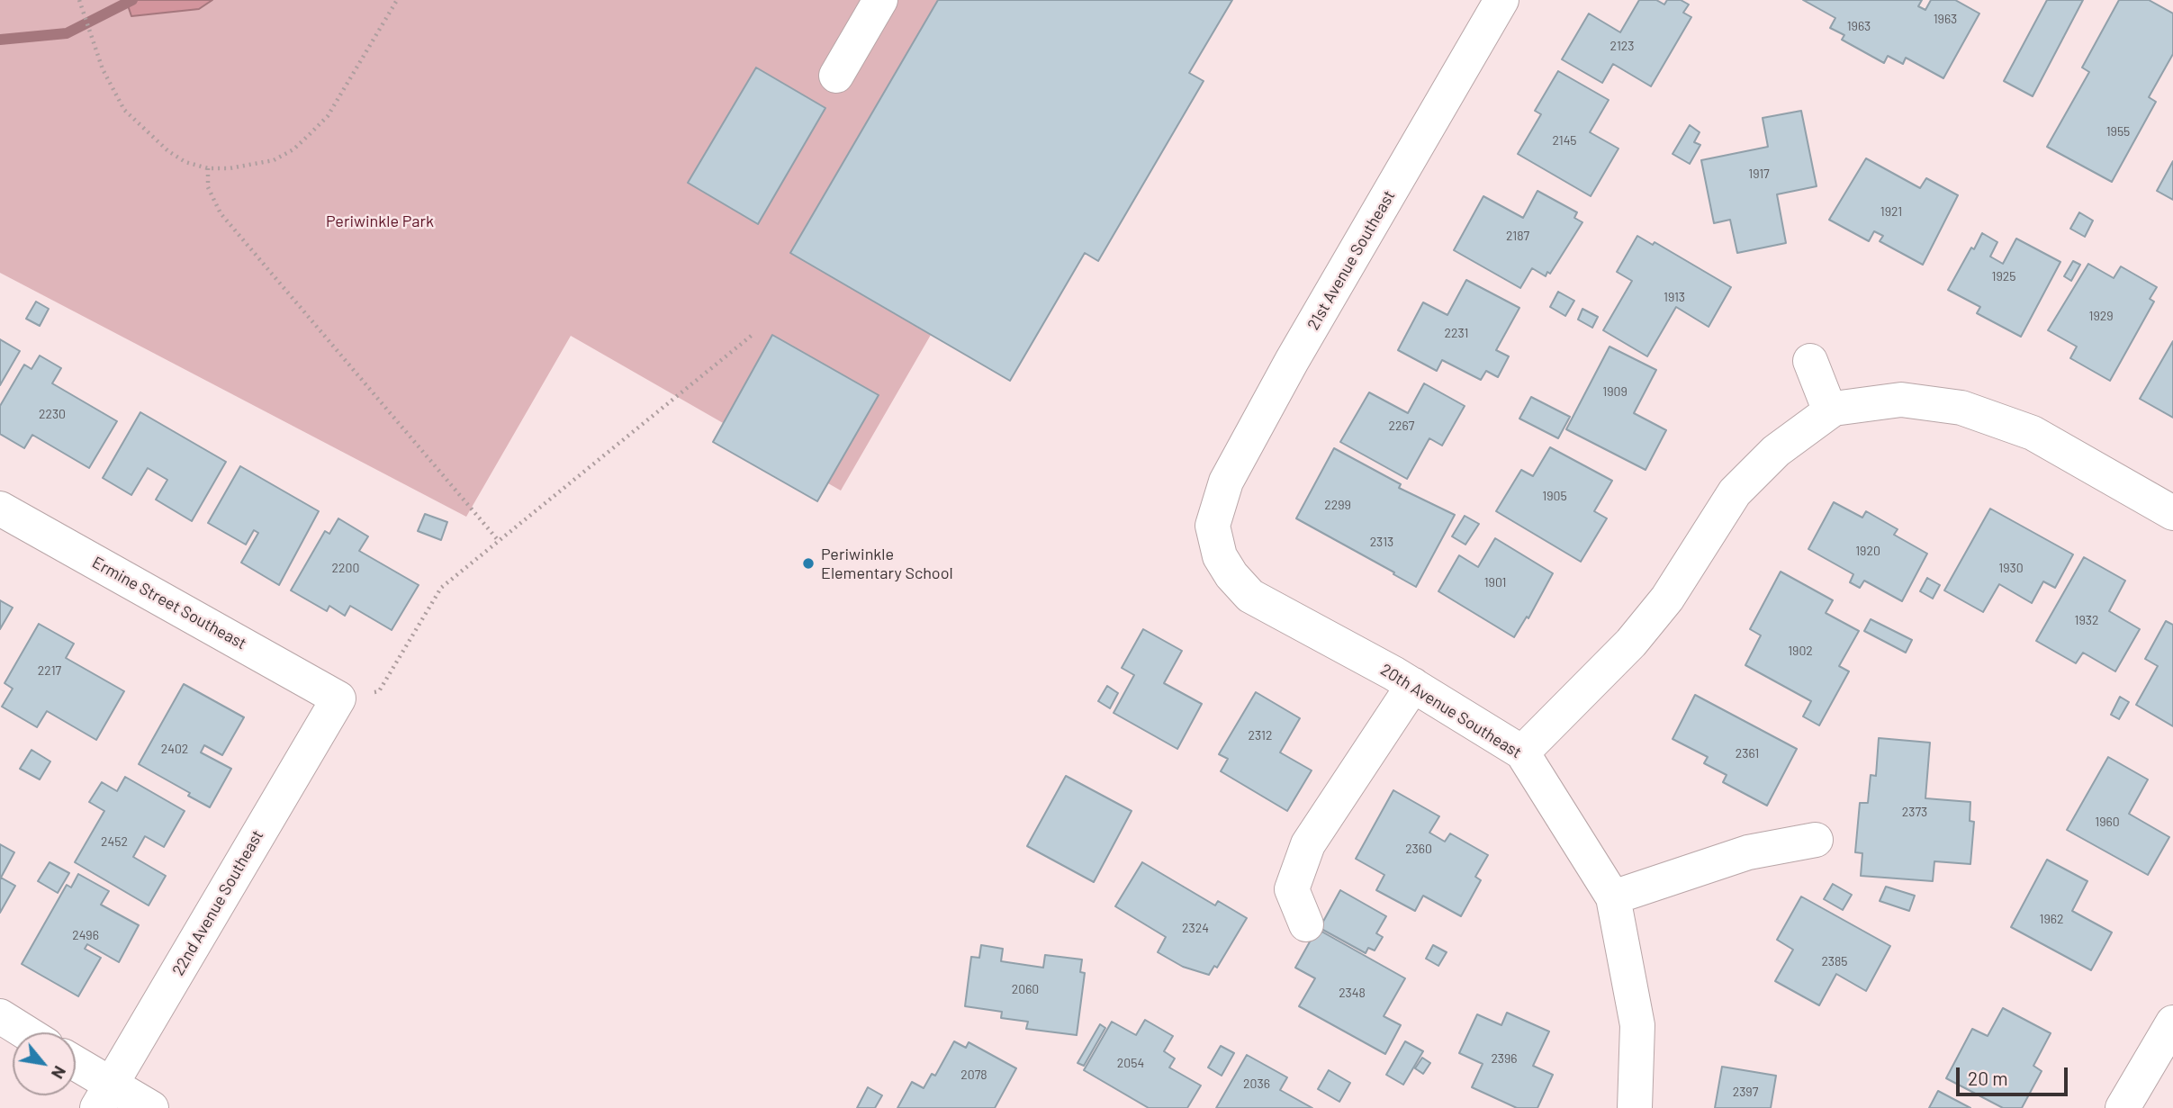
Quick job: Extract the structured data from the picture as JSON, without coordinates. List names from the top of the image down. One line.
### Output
{"streets":{"street":["21st Avenue Southeast","Ermine Street Southeast","20th Avenue Southeast","22nd Avenue Southeast"]},"crossings":[["21st Avenue Southeast","20th Avenue Southeast"],["Ermine Street Southeast","22nd Avenue Southeast"]],"parks":["Periwinkle Park"],"places":["Periwinkle Elementary School"],"house_numbers":["1963","1963","2123","1955","2145","1917","1921","2187","1925","1913","1929","2231","1909","2230","2267","1905","2299","2313","1920","2200","1930","1901","1932","1902","2217","2312","2402","2361","2373","1960","2452","2360","1962","2324","2496","2385","2060","2348","2396","2054","2078","2036","2397"],"scale_bar":"20 m","north":"bottom right"}
